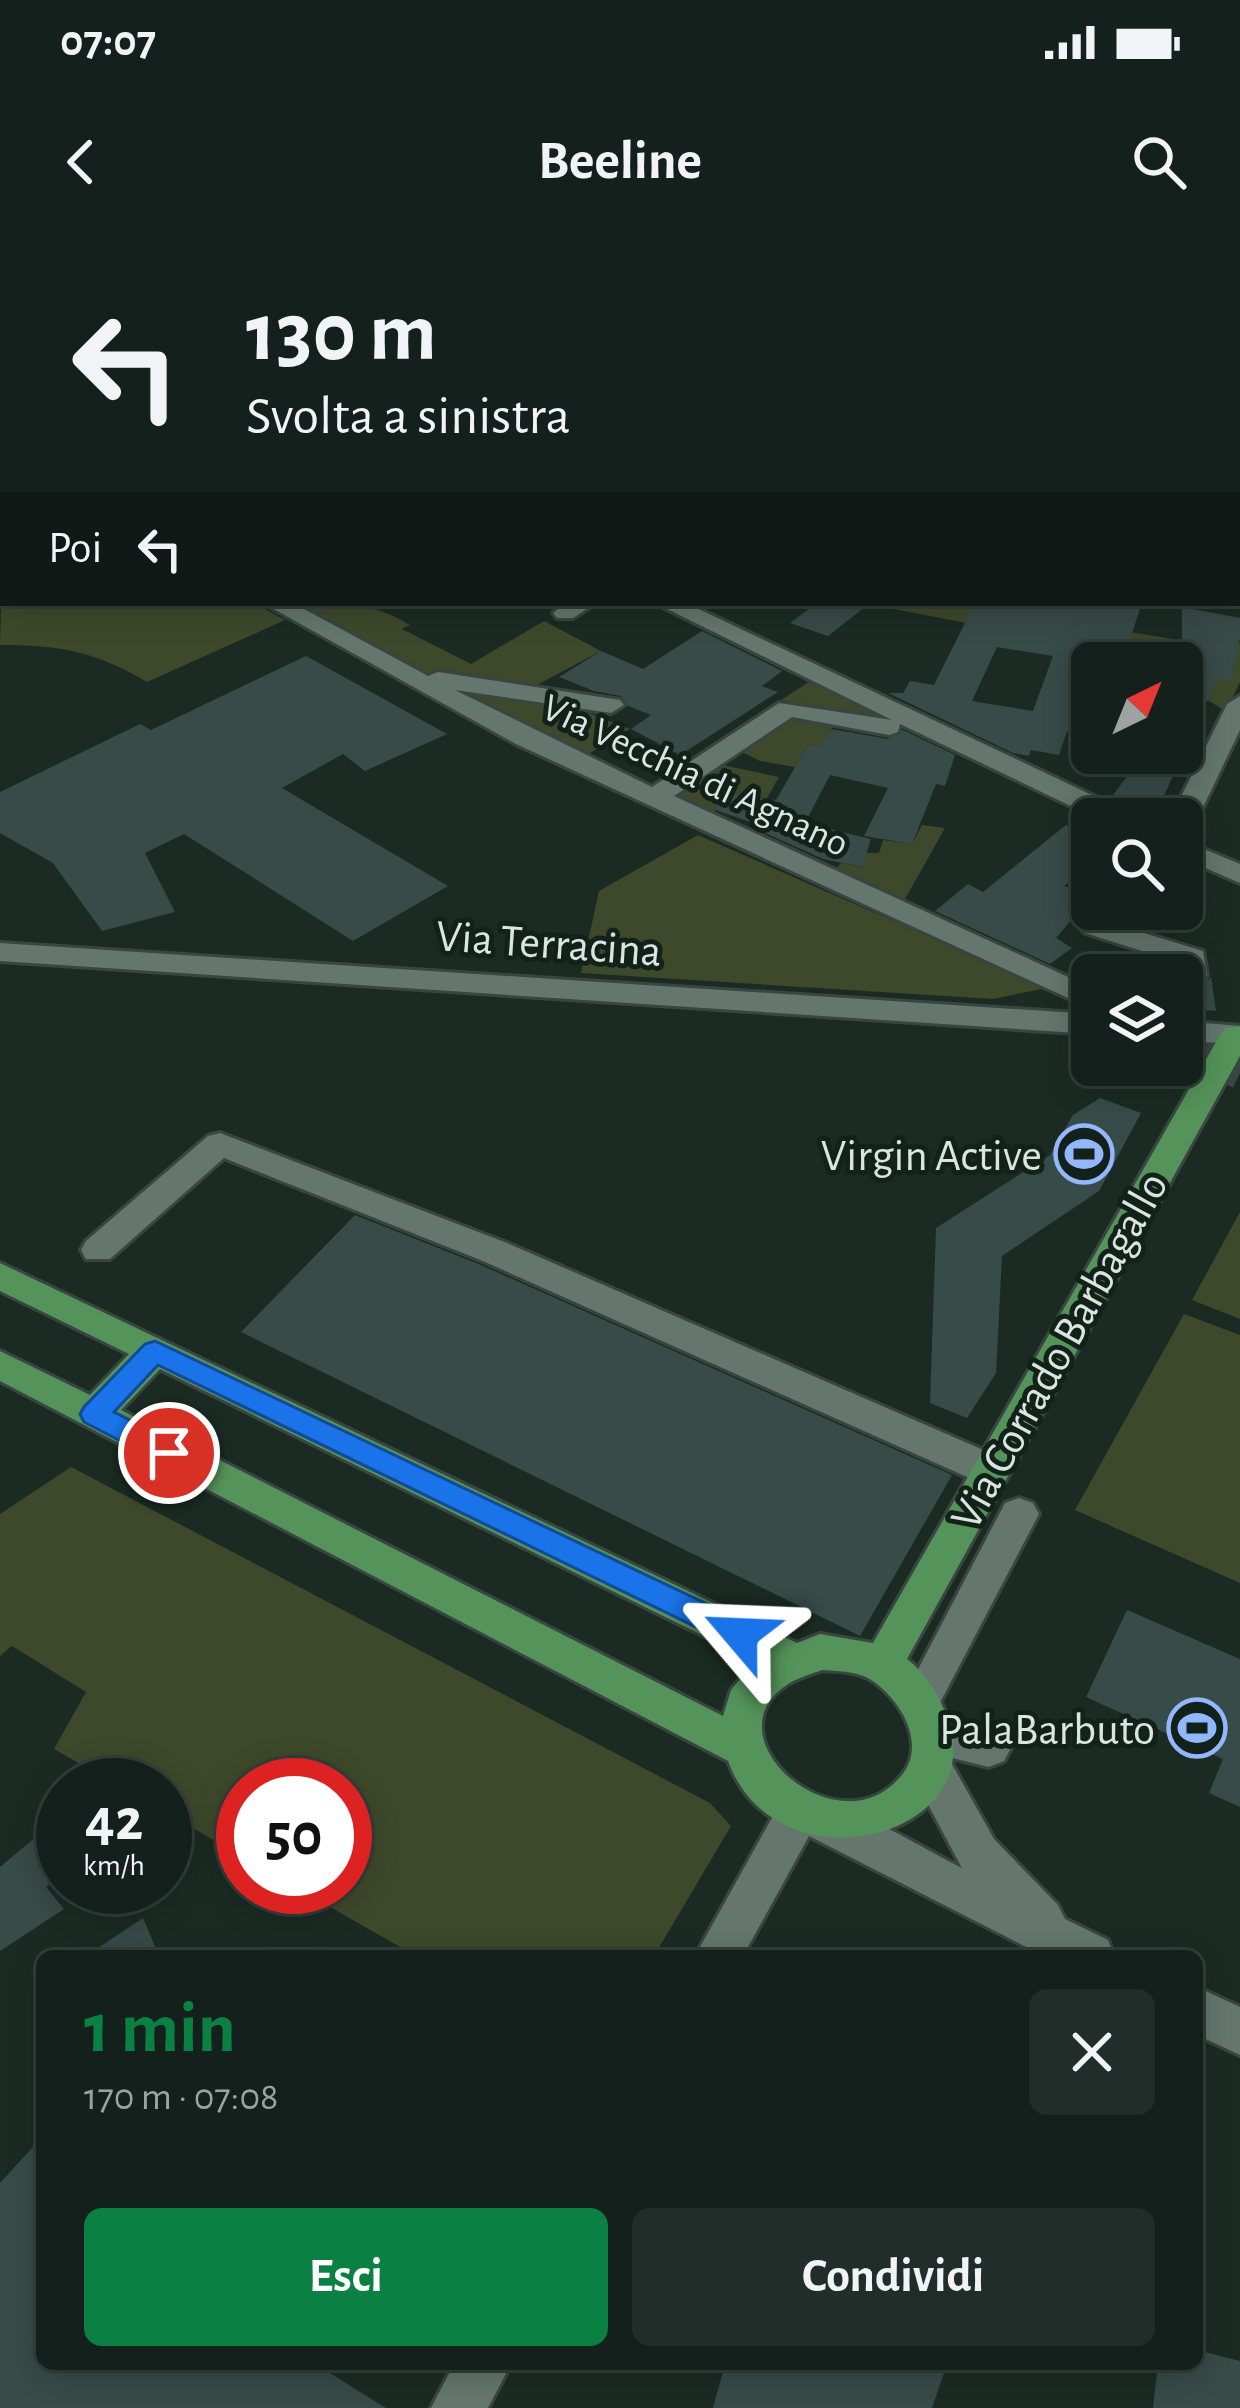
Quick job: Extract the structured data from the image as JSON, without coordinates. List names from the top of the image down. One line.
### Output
{"streets":{"main road":["Via Corrado Barbagallo"],"street":["Via Vecchia di Agnano","Via Terracina"]},"places":{"sports":["Virgin Active","PalaBarbuto"]},"north":"top right","page":{"status":"07:07","header":"Beeline","turn":["130 m","Svolta a sinistra"],"then":"Poi","speed":"42 km/h","limit":"50","heading":["1 min","170 m · 07:08"],"buttons":["Esci","Condividi"]}}
